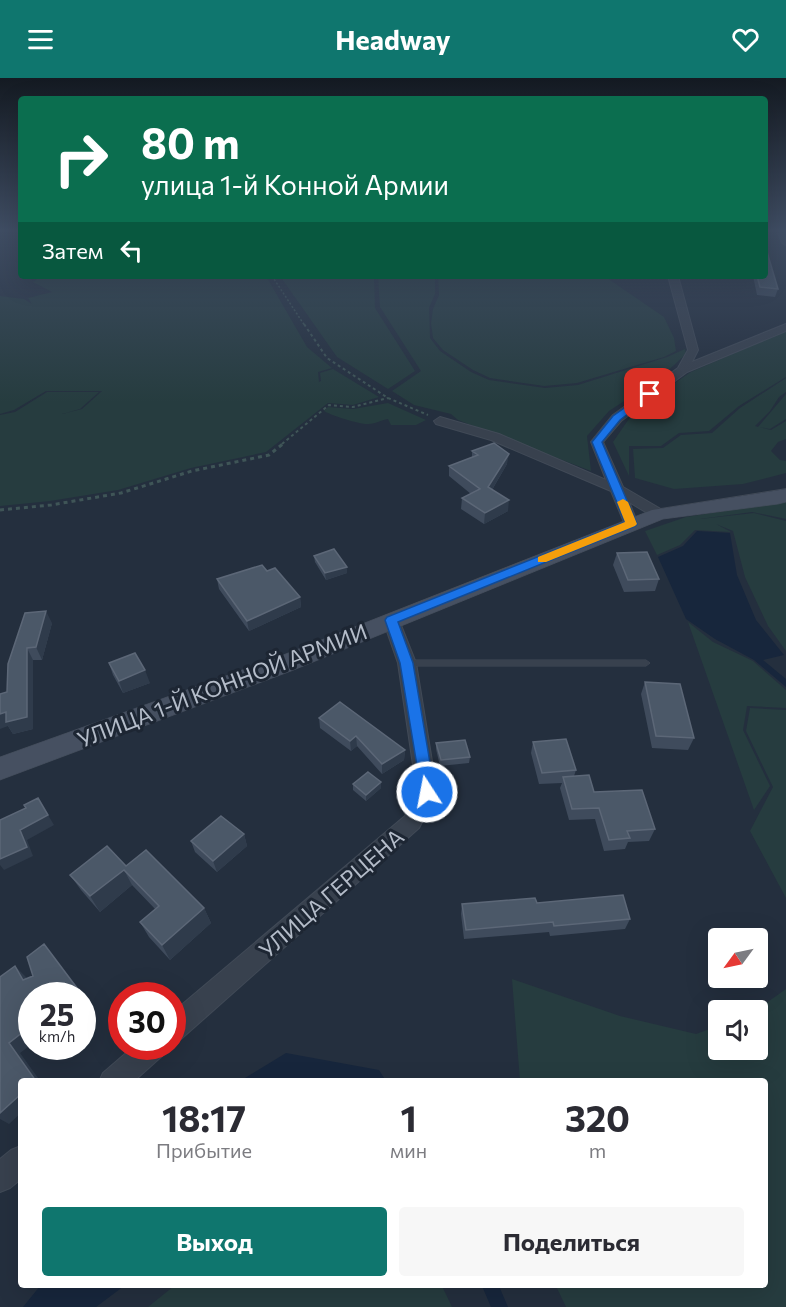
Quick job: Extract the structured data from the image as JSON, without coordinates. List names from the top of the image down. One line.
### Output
{"streets":{"main road":["УЛИЦА 1-Й КОННОЙ АРМИИ"],"street":["УЛИЦА ГЕРЦЕНА"]},"crossings":[["УЛИЦА 1-Й КОННОЙ АРМИИ","УЛИЦА ГЕРЦЕНА"]],"north":"bottom left","page":{"header":"Headway","turn":["80 m","улица 1-й Конной Армии"],"then":"Затем","speed":"25 km/h","limit":"30","eta":["18:17","Прибытие","1","мин","320","m"],"buttons":["Выход","Поделиться"]}}
